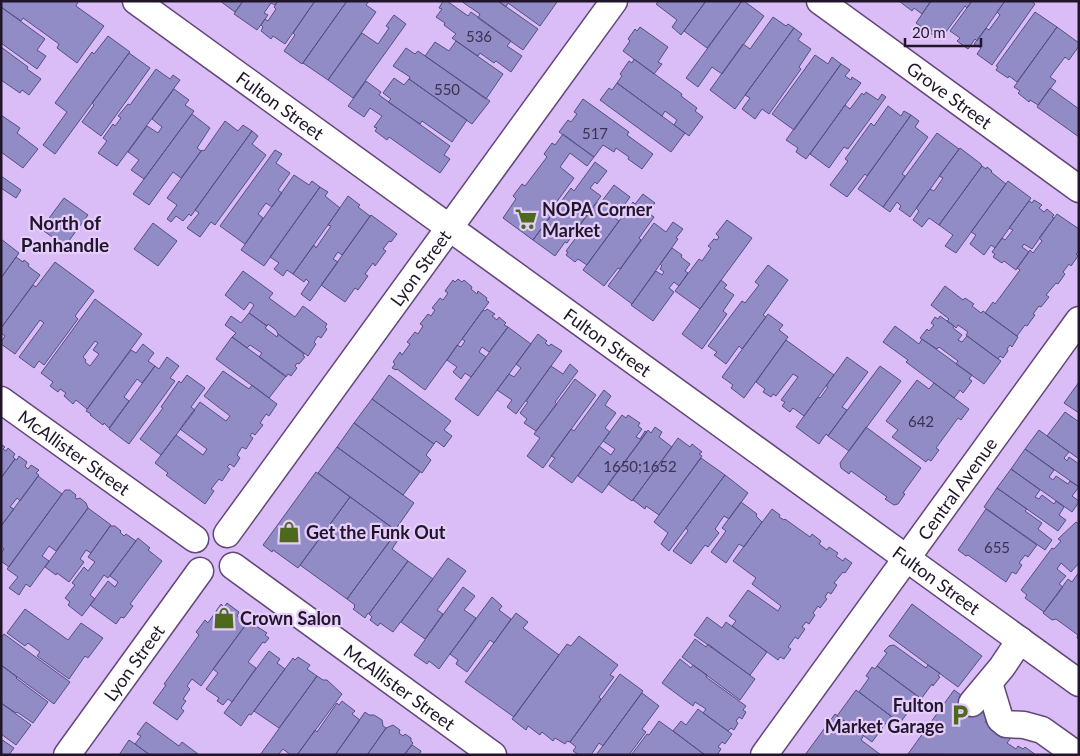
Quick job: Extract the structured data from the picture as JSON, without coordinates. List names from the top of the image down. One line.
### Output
{"streets":{"street":["Grove Street","Fulton Street","Lyon Street","McAllister Street","Central Avenue"]},"crossings":[["Fulton Street","Lyon Street"],["Fulton Street","Central Avenue"],["Lyon Street","McAllister Street"]],"districts":["North of Panhandle"],"places":{"supermarket":["NOPA Corner Market"],"shop":["Get the Funk Out","Crown Salon"],"parking":["Fulton Market Garage"]},"house_numbers":["536","550","517","642","1650;1652","655"],"scale_bar":"20 m"}
